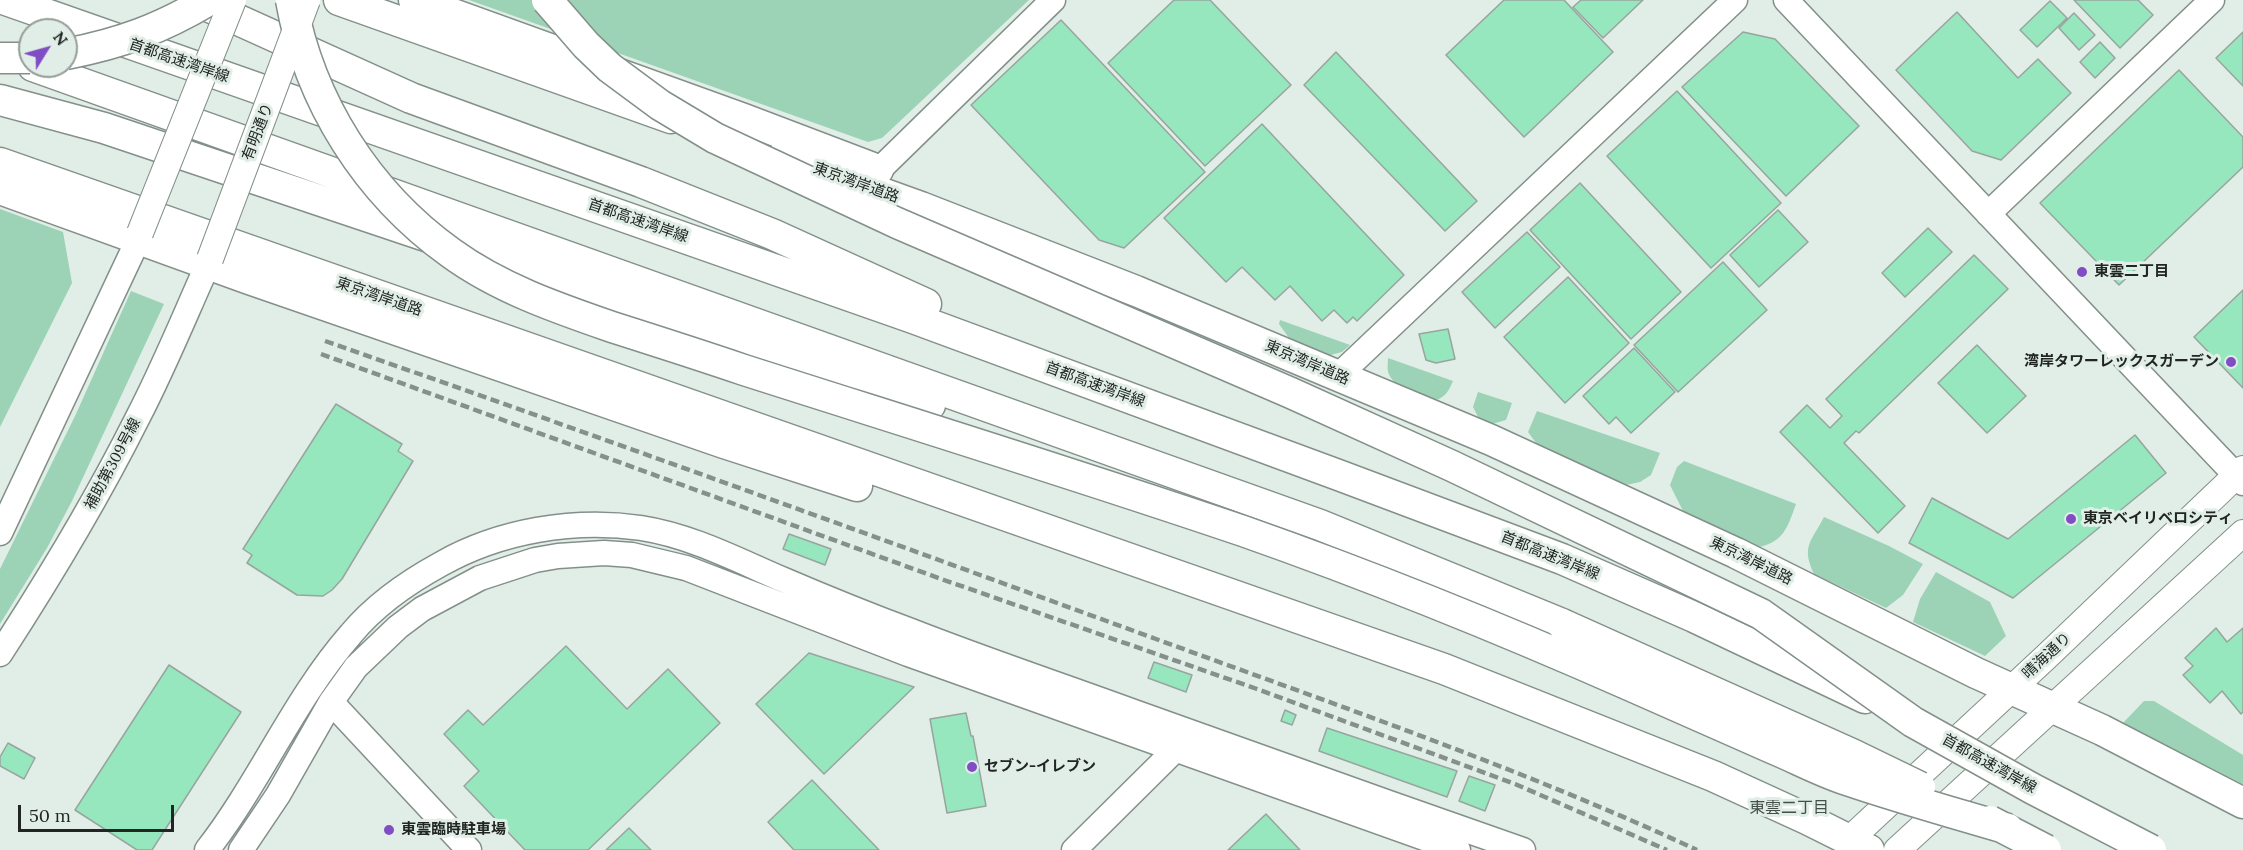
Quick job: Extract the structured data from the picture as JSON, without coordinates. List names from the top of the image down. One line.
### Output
{"streets":{"highway":["首都高速湾岸線","東京湾岸道路"],"main road":["有明通り","晴海通り"],"street":["補助第309号線"]},"crossings":[["有明通り","補助第309号線"],["東京湾岸道路","晴海通り"]],"districts":["東雲二丁目"],"places":["東雲二丁目","湾岸タワーレックスガーデン","東京ベイリベロシティ","セブン-イレブン","東雲臨時駐車場"],"scale_bar":"50 m","north":"top right"}
